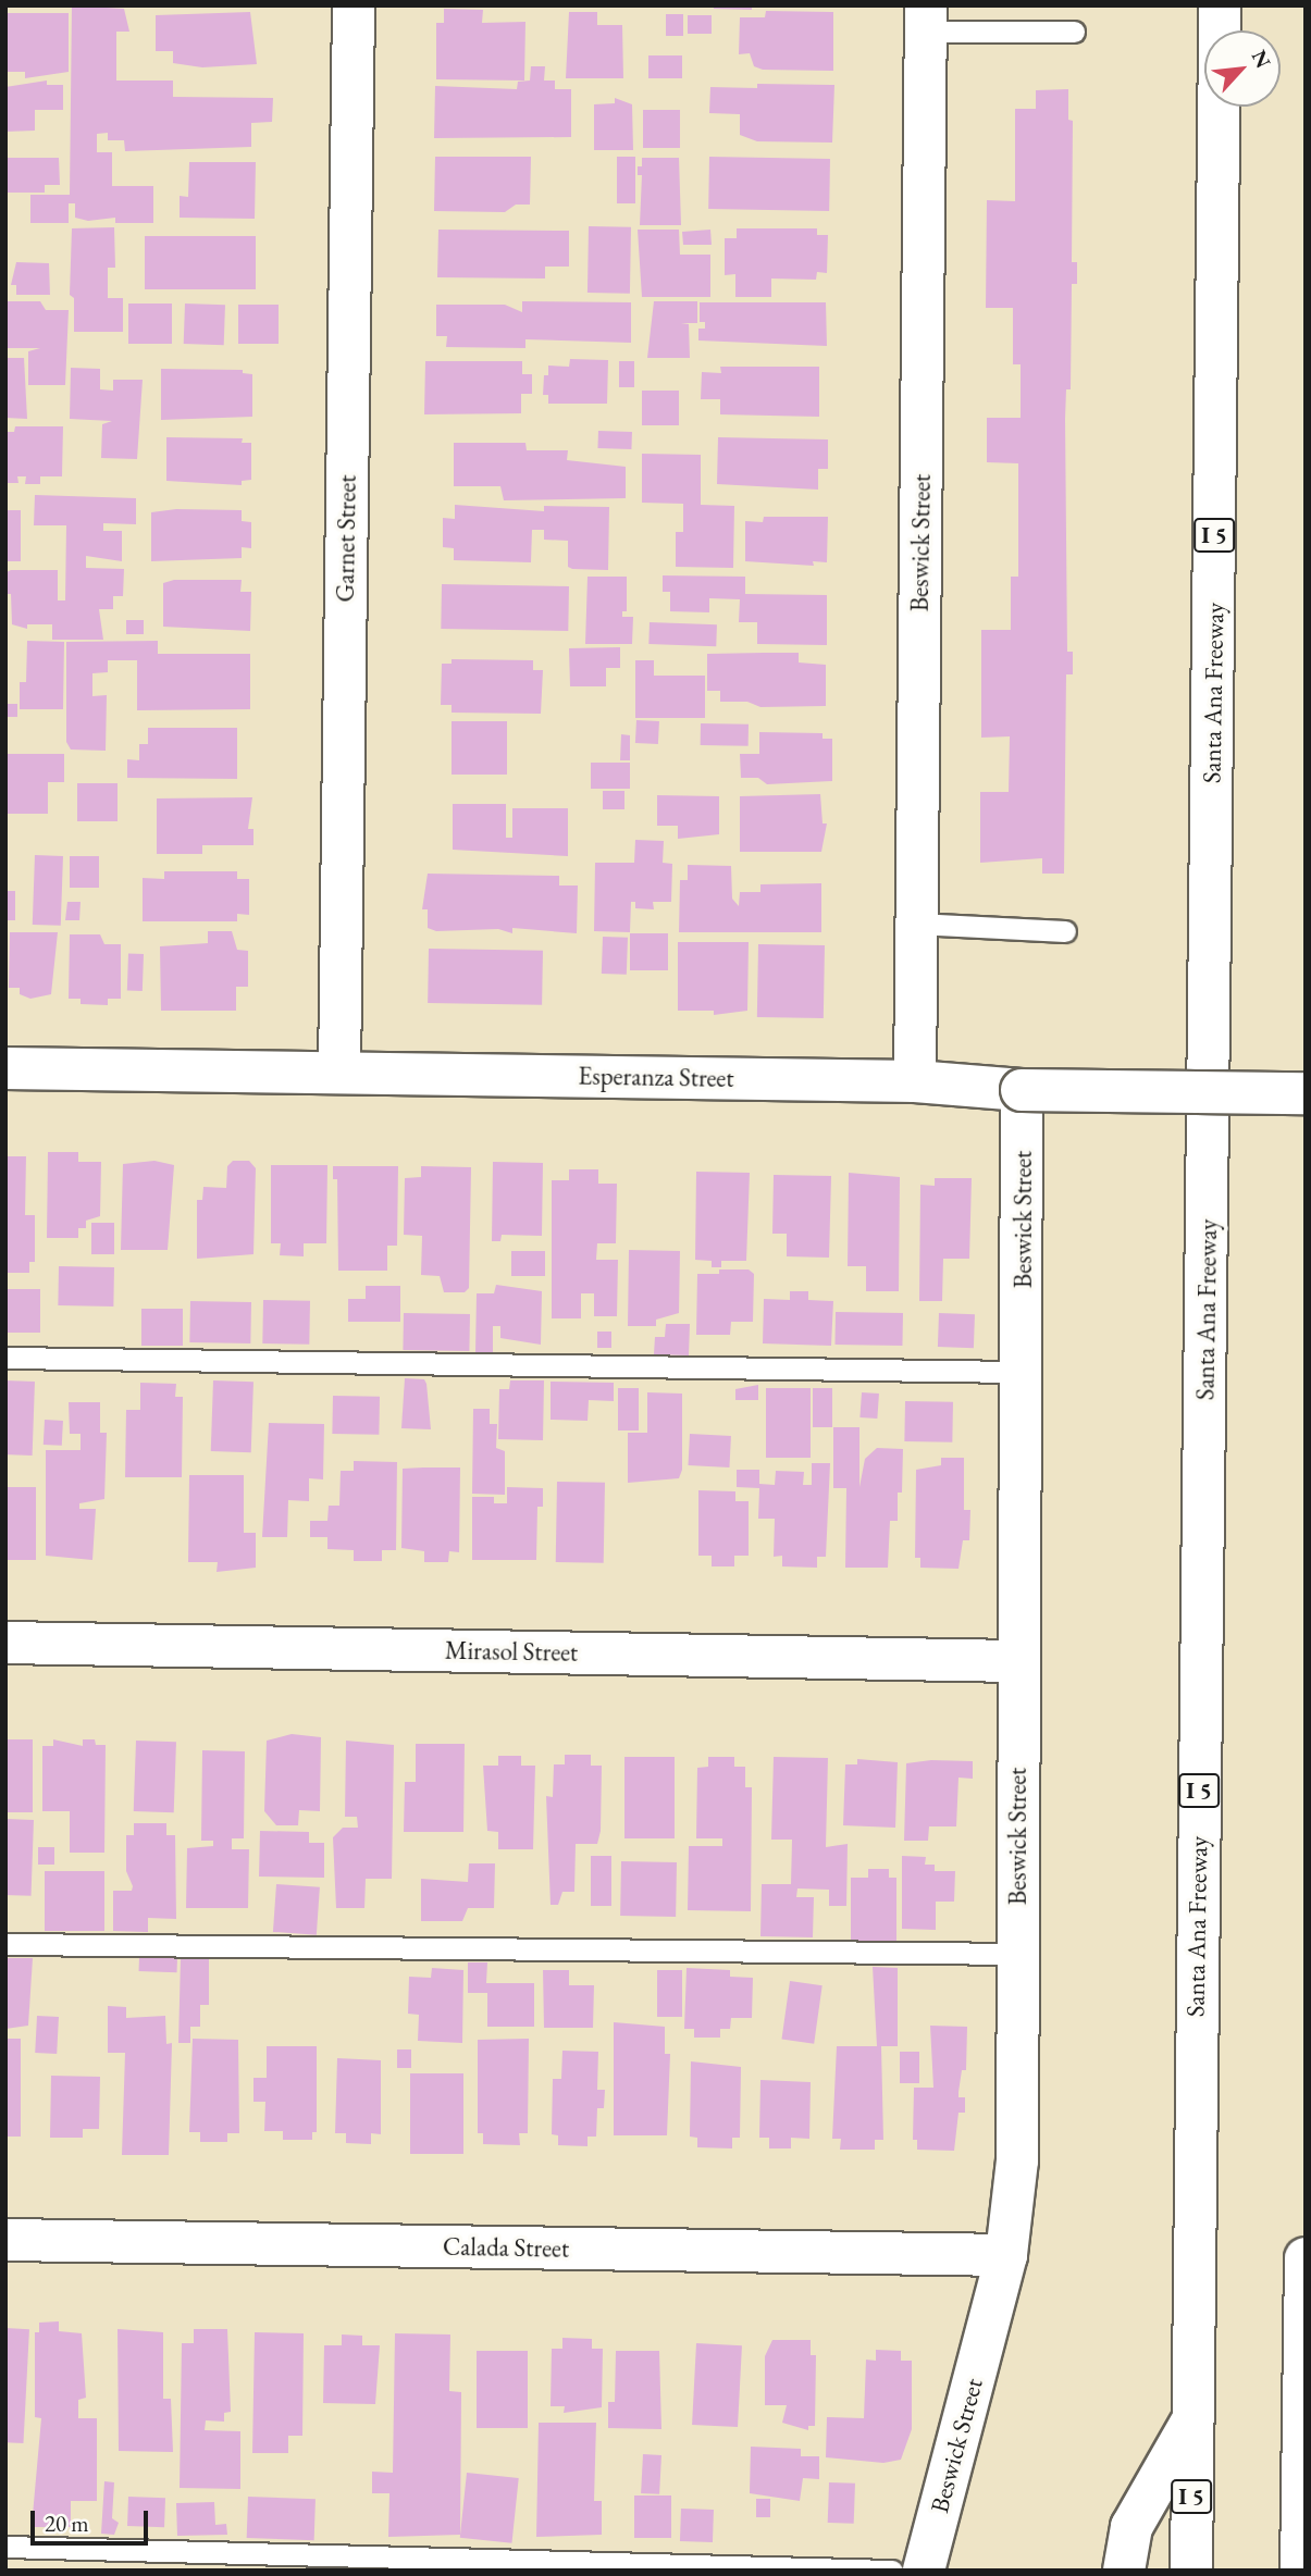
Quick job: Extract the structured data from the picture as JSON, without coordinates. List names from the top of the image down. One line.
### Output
{"streets":{"main road":["I 5","Garnet Street","Beswick Street","Santa Ana Freeway","Esperanza Street","Mirasol Street","Calada Street"]},"crossings":[["Garnet Street","Esperanza Street"],["Beswick Street","Esperanza Street"],["Beswick Street","Mirasol Street"],["Beswick Street","Calada Street"]],"scale_bar":"20 m","north":"top right"}
